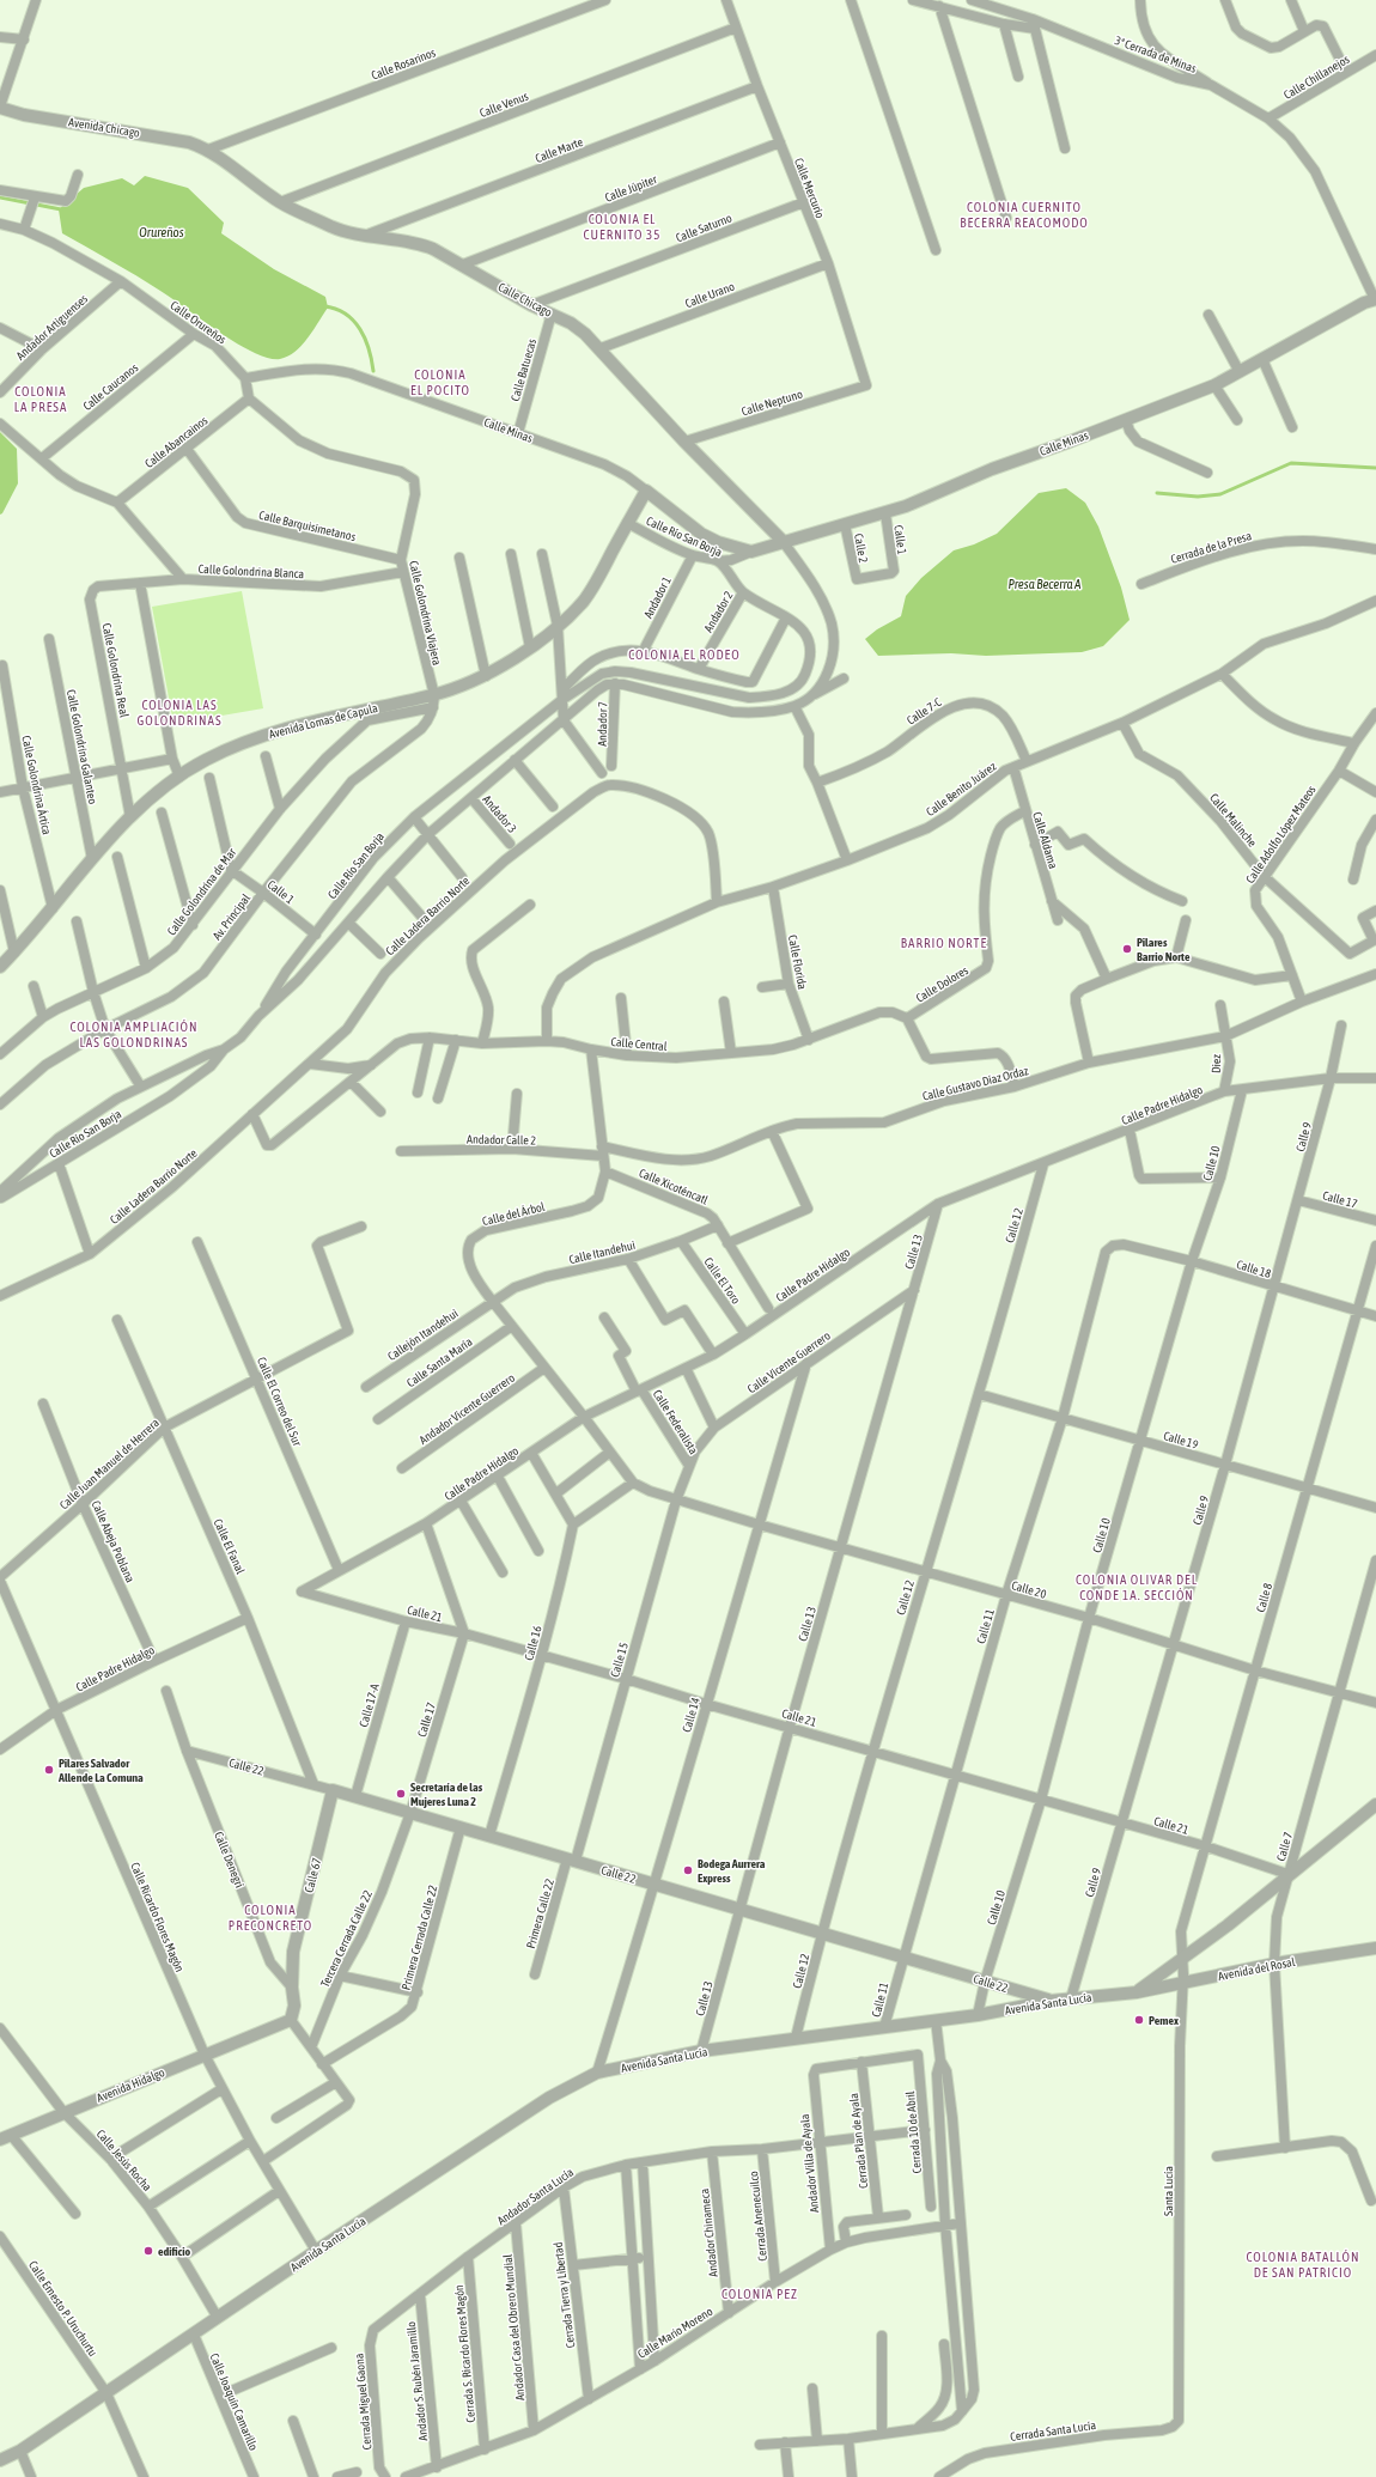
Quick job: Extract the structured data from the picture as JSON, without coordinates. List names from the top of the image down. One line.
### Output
{"streets":{"street":["3ª Cerrada de Minas","Calle Rosarinos","Calle Chillanejos","Calle Venus","Avenida Chicago","Calle Marte","Calle Júpiter","Calle Mercurio","Calle Saturno","Calle Urano","Calle Chicago","Calle Orureños","Andador Artiguenses","Calle Batuecas","Calle Caucanos","Calle Neptuno","Calle Minas","Calle Abancainos","Calle Barquisimetanos","Calle Río San Borja","Calle 1","Cerrada de la Presa","Calle 2","Calle Golondrina Blanca","Andador 1","Andador 2","Calle Golondrina Viajera","Calle Golondrina Real","Calle 7-C","Avenida Lomas de Capula","Andador 7","Calle Golondrina Galanteo","Calle Golondrina Ártica","Calle Benito Juárez","Andador 3","Calle Malinche","Calle Adolfo López Mateos","Calle Aldama","Calle Golondrina de Mar","Calle Ladera Barrio Norte","Av. Principal","Calle Florida","Calle Dolores","Calle Central","Diez","Calle Gustavo Díaz Ordaz","Calle Padre Hidalgo","Calle 9","Andador Calle 2","Calle 10","Calle Xicoténcatl","Calle 17","Calle del Árbol","Calle 12","Calle Itandehui","Calle 13","Calle 18","Calle El Toro","Callejón Itandehui","Calle Santa María","Calle Vicente Guerrero","Calle El Correo del Sur","Andador Vicente Guerrero","Calle Federalista","Calle 19","Calle Juan Manuel de Herrera","Calle Abeja Poblana","Calle El Fanal","Calle 20","Calle 8","Calle 21","Calle 11","Calle 16","Calle 15","Calle 17-A","Calle 14","Calle 22","Calle 7","Calle Denegri","Calle 67","Primera Calle 22","Calle Ricardo Flores Magón","Primera Cerrada Calle 22","Tercera Cerrada Calle 22","Avenida del Rosal","Avenida Santa Lucía","Avenida Hidalgo","Cerrada 10 de Abril","Cerrada Plan de Ayala","Calle Jesús Rocha","Andador Villa de Ayala","Santa Lucía","Andador Santa Lucía","Cerrada Anenecuilco","Andador Chinameca","Cerrada Tierra y Libertad","Calle Ernesto P. Uruchurtu","Andador Casa del Obrero Mundial","Calle Mario Moreno","Cerrada S. Ricardo Flores Magón","Andador S. Rubén Jaramillo","Calle Joaquín Camarillo","Cerrada Miguel Gaona","Cerrada Santa Lucía"]},"crossings":[["3ª Cerrada de Minas","Calle Chillanejos"],["3ª Cerrada de Minas","Calle Minas"],["Calle Rosarinos","Avenida Chicago"],["Calle Rosarinos","Calle Chicago"],["Calle Venus","Calle Mercurio"],["Calle Venus","Calle Chicago"],["Avenida Chicago","Calle Chicago"],["Calle Marte","Calle Mercurio"],["Calle Marte","Calle Chicago"],["Calle Júpiter","Calle Mercurio"],["Calle Júpiter","Calle Chicago"],["Calle Mercurio","Calle Saturno"],["Calle Mercurio","Calle Urano"],["Calle Mercurio","Calle Neptuno"],["Calle Saturno","Calle Chicago"],["Calle Urano","Calle Chicago"],["Calle Chicago","Calle Batuecas"],["Calle Chicago","Calle Neptuno"],["Calle Chicago","Calle Minas"],["Calle Orureños","Andador Artiguenses"],["Calle Orureños","Calle Caucanos"],["Calle Orureños","Calle Minas"],["Calle Batuecas","Calle Minas"],["Calle Minas","Calle Río San Borja"],["Calle Minas","Calle 1"],["Calle Minas","Calle 2"],["Calle Minas","Avenida Lomas de Capula"],["Calle Abancainos","Calle Barquisimetanos"],["Calle Abancainos","Calle Golondrina Viajera"],["Calle Barquisimetanos","Calle Golondrina Viajera"],["Calle Río San Borja","Calle 1"],["Calle Río San Borja","Andador 1"],["Calle Río San Borja","Andador 2"],["Calle Río San Borja","Avenida Lomas de Capula"],["Calle Río San Borja","Andador 7"],["Calle Río San Borja","Andador 3"],["Calle 1","Calle 2"],["Calle 1","Calle Golondrina de Mar"],["Calle 1","Av. Principal"],["Calle Golondrina Blanca","Calle Golondrina Viajera"],["Calle Golondrina Blanca","Calle Golondrina Real"],["Calle Golondrina Viajera","Avenida Lomas de Capula"],["Calle Golondrina Viajera","Calle Golondrina de Mar"],["Calle Golondrina Viajera","Av. Principal"],["Calle Golondrina Real","Avenida Lomas de Capula"],["Calle 7-C","Calle Benito Juárez"],["Avenida Lomas de Capula","Calle Golondrina Galanteo"],["Avenida Lomas de Capula","Calle Golondrina Ártica"],["Avenida Lomas de Capula","Calle Golondrina de Mar"],["Avenida Lomas de Capula","Av. Principal"],["Calle Benito Juárez","Calle Malinche"],["Calle Benito Juárez","Calle Aldama"],["Calle Benito Juárez","Calle Ladera Barrio Norte"],["Calle Benito Juárez","Calle Florida"],["Calle Benito Juárez","Calle Central"],["Calle Malinche","Calle Adolfo López Mateos"],["Calle Adolfo López Mateos","Calle Gustavo Díaz Ordaz"],["Calle Aldama","Calle Dolores"],["Calle Golondrina de Mar","Av. Principal"],["Calle Ladera Barrio Norte","Calle Central"],["Calle Florida","Calle Central"],["Calle Dolores","Calle Central"],["Calle Central","Calle del Árbol"],["Diez","Calle Gustavo Díaz Ordaz"],["Diez","Calle Padre Hidalgo"],["Calle Gustavo Díaz Ordaz","Andador Calle 2"],["Calle Gustavo Díaz Ordaz","Calle del Árbol"],["Calle Padre Hidalgo","Calle 9"],["Calle Padre Hidalgo","Calle 10"],["Calle Padre Hidalgo","Calle del Árbol"],["Calle Padre Hidalgo","Calle 12"],["Calle Padre Hidalgo","Calle 13"],["Calle Padre Hidalgo","Calle El Toro"],["Calle Padre Hidalgo","Calle El Correo del Sur"],["Calle Padre Hidalgo","Calle Federalista"],["Calle Padre Hidalgo","Calle Abeja Poblana"],["Calle Padre Hidalgo","Calle El Fanal"],["Calle Padre Hidalgo","Calle 21"],["Calle Padre Hidalgo","Calle Ricardo Flores Magón"],["Calle 9","Calle 17"],["Calle 9","Calle 18"],["Calle 9","Calle 19"],["Calle 9","Calle 20"],["Calle 9","Calle 21"],["Calle 9","Avenida Santa Lucía"],["Andador Calle 2","Calle del Árbol"],["Calle 10","Calle 18"],["Calle 10","Calle 19"],["Calle 10","Calle 20"],["Calle 10","Calle 21"],["Calle 10","Calle 22"],["Calle 10","Avenida Santa Lucía"],["Calle Xicoténcatl","Calle del Árbol"],["Calle Xicoténcatl","Calle Itandehui"],["Calle 17","Calle 21"],["Calle 17","Calle 22"],["Calle 17","Tercera Cerrada Calle 22"],["Calle del Árbol","Calle Itandehui"],["Calle del Árbol","Callejón Itandehui"],["Calle del Árbol","Calle Santa María"],["Calle del Árbol","Andador Vicente Guerrero"],["Calle del Árbol","Calle 20"],["Calle 12","Calle 19"],["Calle 12","Calle 20"],["Calle 12","Calle 21"],["Calle 12","Calle 22"],["Calle 12","Avenida Santa Lucía"],["Calle Itandehui","Calle El Toro"],["Calle Itandehui","Callejón Itandehui"],["Calle 13","Calle Vicente Guerrero"],["Calle 13","Calle 20"],["Calle 13","Calle 21"],["Calle 13","Calle 22"],["Calle 13","Avenida Santa Lucía"],["Calle 18","Calle 8"],["Calle 18","Calle 11"],["Calle Vicente Guerrero","Calle Federalista"],["Calle Vicente Guerrero","Calle 15"],["Calle Vicente Guerrero","Calle 14"],["Calle El Correo del Sur","Calle Juan Manuel de Herrera"],["Calle Federalista","Calle 15"],["Calle 19","Calle 8"],["Calle 19","Calle 11"],["Calle Juan Manuel de Herrera","Calle Abeja Poblana"],["Calle Juan Manuel de Herrera","Calle El Fanal"],["Calle El Fanal","Calle 22"],["Calle 20","Calle 8"],["Calle 20","Calle 11"],["Calle 20","Calle 15"],["Calle 20","Calle 14"],["Calle 20","Calle 7"],["Calle 8","Calle 21"],["Calle 8","Santa Lucía"],["Calle 21","Calle 11"],["Calle 21","Calle 16"],["Calle 21","Calle 15"],["Calle 21","Calle 17-A"],["Calle 21","Calle 14"],["Calle 21","Calle 7"],["Calle 11","Calle 22"],["Calle 11","Avenida Santa Lucía"],["Calle 16","Calle 22"],["Calle 15","Calle 22"],["Calle 15","Primera Calle 22"],["Calle 17-A","Calle 22"],["Calle 14","Calle 22"],["Calle 14","Avenida Santa Lucía"],["Calle 22","Calle Denegri"],["Calle 22","Calle 67"],["Calle 22","Primera Calle 22"],["Calle 22","Primera Cerrada Calle 22"],["Calle 22","Tercera Cerrada Calle 22"],["Calle 22","Avenida Santa Lucía"],["Calle 7","Avenida del Rosal"],["Calle Denegri","Calle 67"],["Calle Ricardo Flores Magón","Avenida Santa Lucía"],["Calle Ricardo Flores Magón","Avenida Hidalgo"],["Avenida del Rosal","Avenida Santa Lucía"],["Avenida del Rosal","Santa Lucía"],["Avenida Santa Lucía","Calle Jesús Rocha"],["Avenida Santa Lucía","Calle Ernesto P. Uruchurtu"],["Avenida Santa Lucía","Calle Joaquín Camarillo"],["Avenida Hidalgo","Calle Jesús Rocha"],["Cerrada 10 de Abril","Cerrada Plan de Ayala"],["Cerrada 10 de Abril","Andador Villa de Ayala"],["Cerrada 10 de Abril","Andador Santa Lucía"],["Cerrada Plan de Ayala","Andador Villa de Ayala"],["Cerrada Plan de Ayala","Andador Santa Lucía"],["Andador Villa de Ayala","Andador Santa Lucía"],["Andador Villa de Ayala","Calle Mario Moreno"],["Santa Lucía","Cerrada Santa Lucía"],["Andador Santa Lucía","Cerrada Anenecuilco"],["Andador Santa Lucía","Andador Chinameca"],["Andador Santa Lucía","Cerrada Tierra y Libertad"],["Andador Santa Lucía","Andador Casa del Obrero Mundial"],["Andador Santa Lucía","Cerrada S. Ricardo Flores Magón"],["Andador Santa Lucía","Andador S. Rubén Jaramillo"],["Andador Santa Lucía","Cerrada Miguel Gaona"],["Cerrada Anenecuilco","Calle Mario Moreno"],["Andador Chinameca","Calle Mario Moreno"],["Cerrada Tierra y Libertad","Calle Mario Moreno"],["Andador Casa del Obrero Mundial","Calle Mario Moreno"],["Calle Mario Moreno","Cerrada S. Ricardo Flores Magón"],["Calle Mario Moreno","Andador S. Rubén Jaramillo"]],"districts":["COLONIA CUERNITO BECERRA REACOMODO","COLONIA EL CUERNITO 35","COLONIA EL POCITO","COLONIA LA PRESA","COLONIA EL RODEO","COLONIA LAS GOLONDRINAS","BARRIO NORTE","COLONIA AMPLIACIÓN LAS GOLONDRINAS","COLONIA OLIVAR DEL CONDE 1A. SECCIÓN","COLONIA PRECONCRETO","COLONIA BATALLÓN DE SAN PATRICIO","COLONIA PEZ"],"water":["Orureños","Presa Becerra A"],"places":["Pilares Barrio Norte","Pilares Salvador Allende La Comuna","Secretaría de las Mujeres Luna 2","Bodega Aurrera Express","Pemex","edificio"]}
